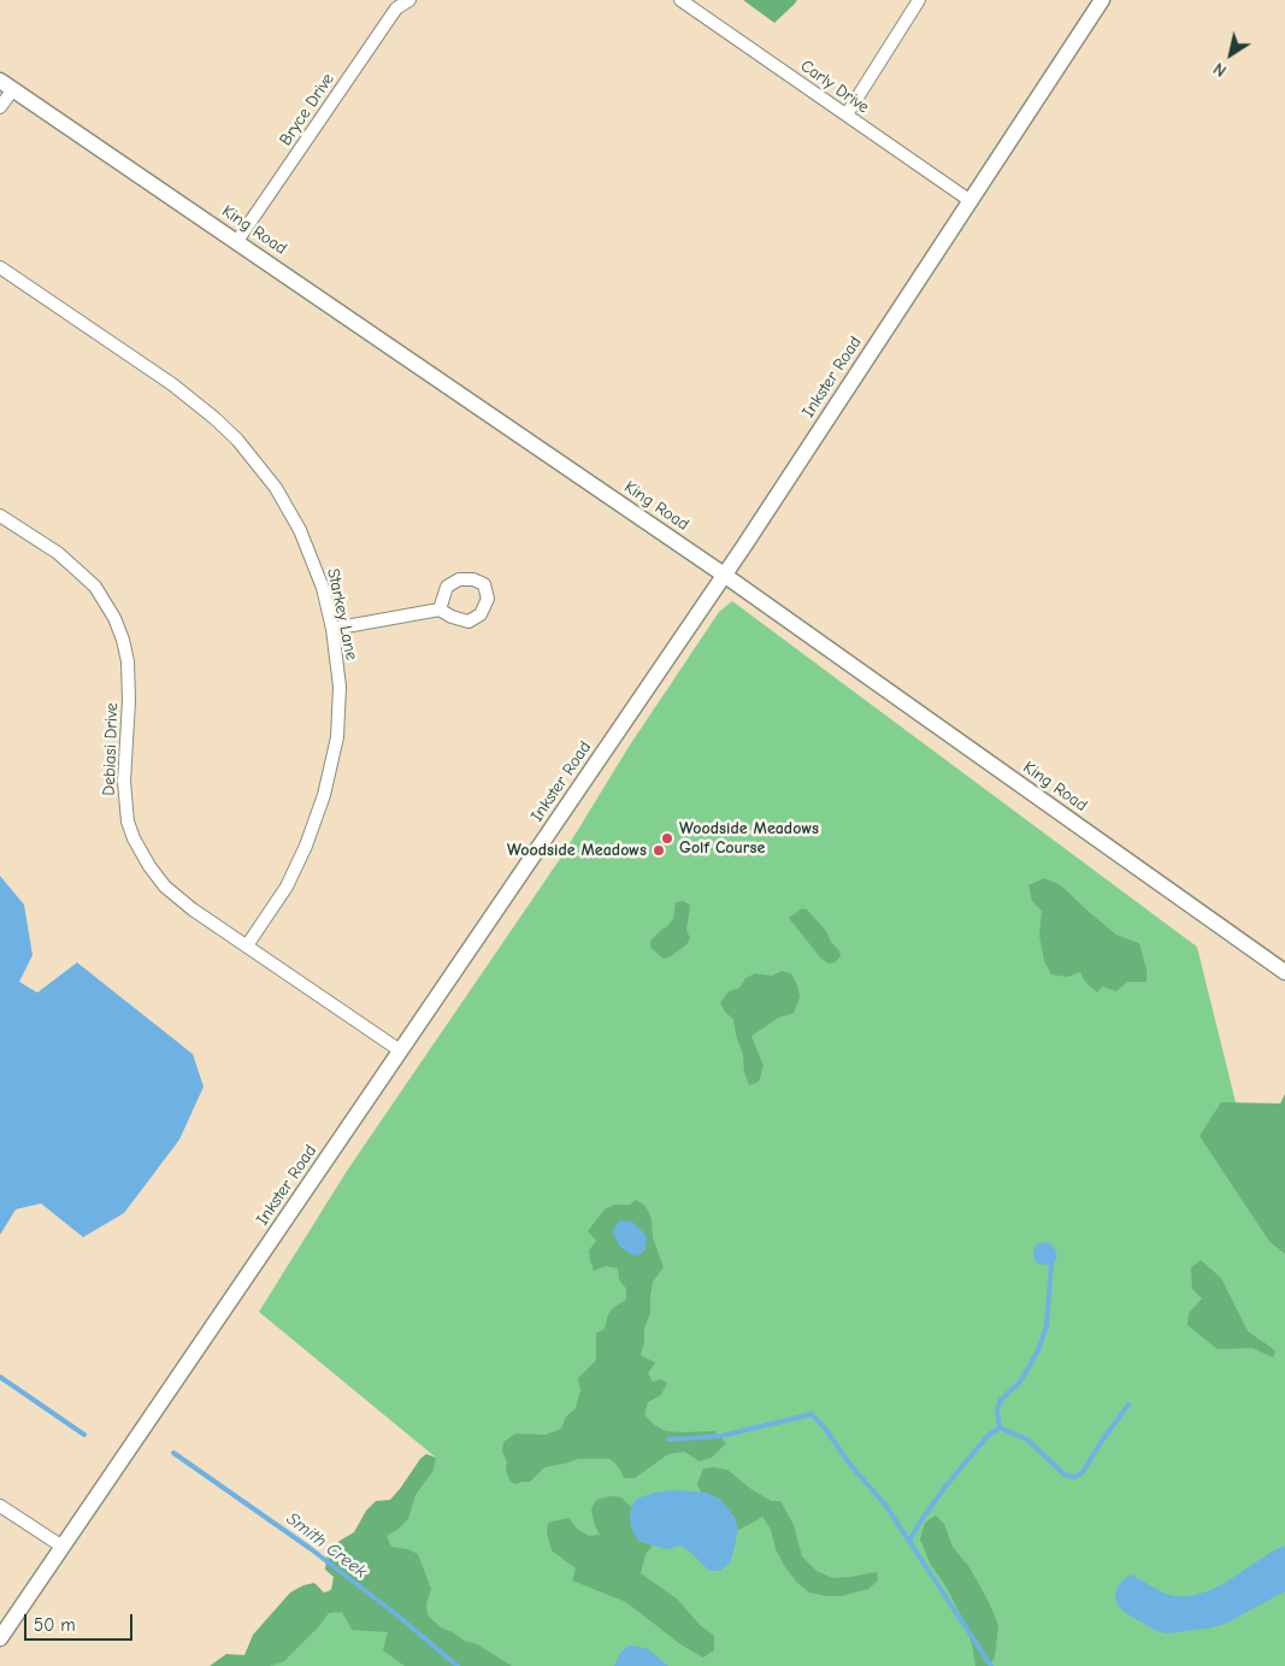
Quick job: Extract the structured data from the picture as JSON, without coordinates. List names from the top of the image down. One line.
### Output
{"streets":{"street":["Carly Drive","Bryce Drive","King Road","Inkster Road","Starkey Lane","Debiasi Drive"]},"crossings":[["Carly Drive","Inkster Road"],["Bryce Drive","King Road"],["King Road","Inkster Road"],["Inkster Road","Debiasi Drive"],["Starkey Lane","Debiasi Drive"]],"water":["Smith Creek"],"places":["Woodside Meadows Golf Course","Woodside Meadows"],"scale_bar":"50 m","north":"bottom left"}
